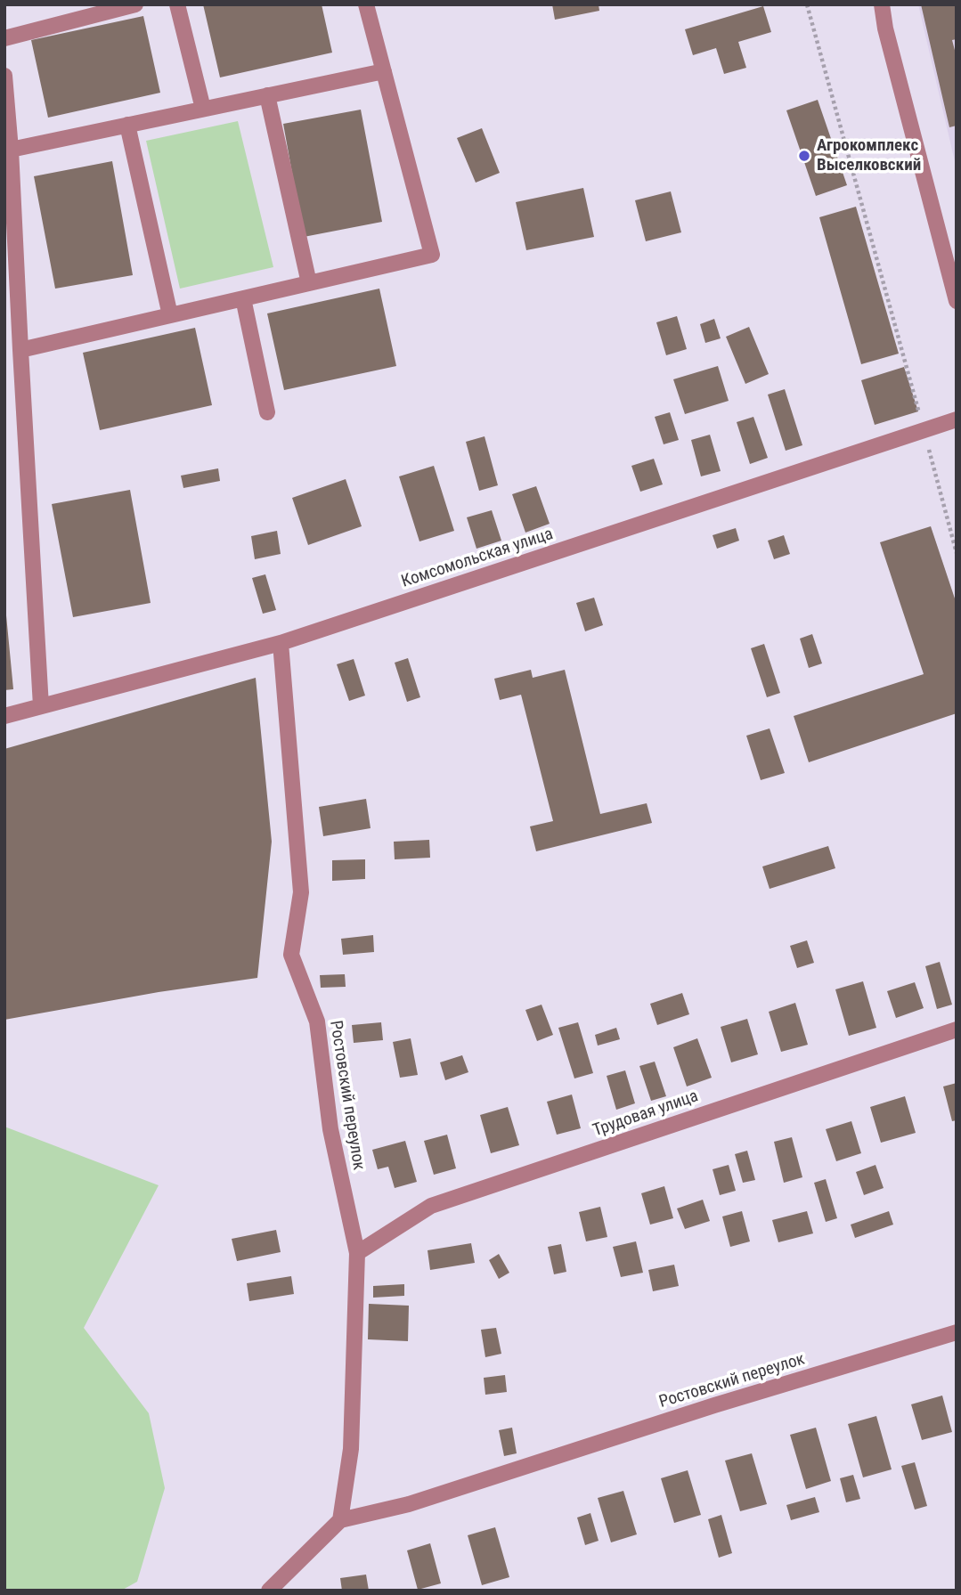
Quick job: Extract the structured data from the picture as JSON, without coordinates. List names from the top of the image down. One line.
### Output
{"streets":{"street":["Комсомольская улица","Ростовский переулок","Трудовая улица"]},"crossings":[["Комсомольская улица","Ростовский переулок"],["Ростовский переулок","Трудовая улица"]],"places":["Агрокомплекс Выселковский"]}
